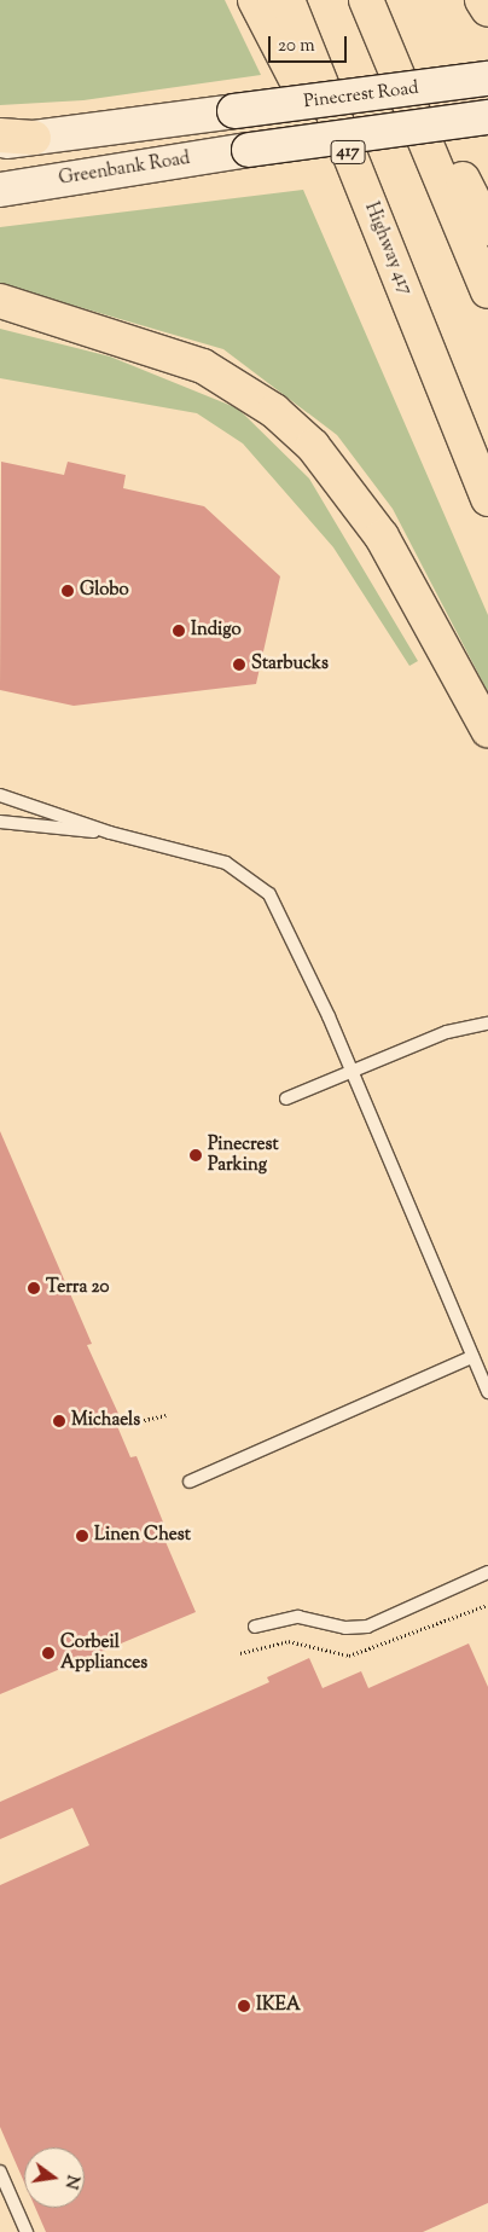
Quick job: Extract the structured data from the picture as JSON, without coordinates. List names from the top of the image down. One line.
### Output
{"streets":{"highway":["417","Highway 417"],"main road":["Pinecrest Road","Greenbank Road"]},"places":["Globo","Indigo","Starbucks","Pinecrest Parking","Terra 20","Michaels","Linen Chest","Corbeil Appliances","IKEA"],"scale_bar":"20 m","north":"right"}
